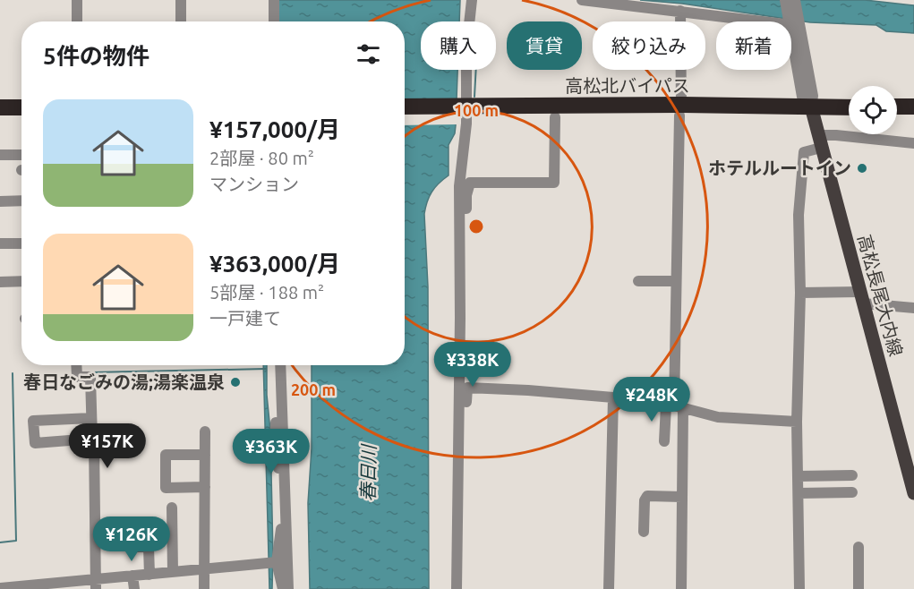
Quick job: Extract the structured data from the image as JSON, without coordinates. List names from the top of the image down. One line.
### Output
{"streets":{"highway":["高松北バイパス"],"main road":["高松長尾大内線"]},"crossings":[["高松北バイパス","高松長尾大内線"]],"water":["春日川"],"places":["ホテルルートイン","春日なごみの湯;湯楽温泉"],"page":{"chip":["購入","賃貸","絞り込み","新着"],"heading":"5件の物件","list":[{"name":"¥157,000/月","note":"2部屋 · 80 m² · マンション"},{"name":"¥363,000/月","note":"5部屋 · 188 m² · 一戸建て"}],"price":["¥338K","¥248K","¥157K","¥363K","¥126K"]},"rings":["100 m","200 m"]}
